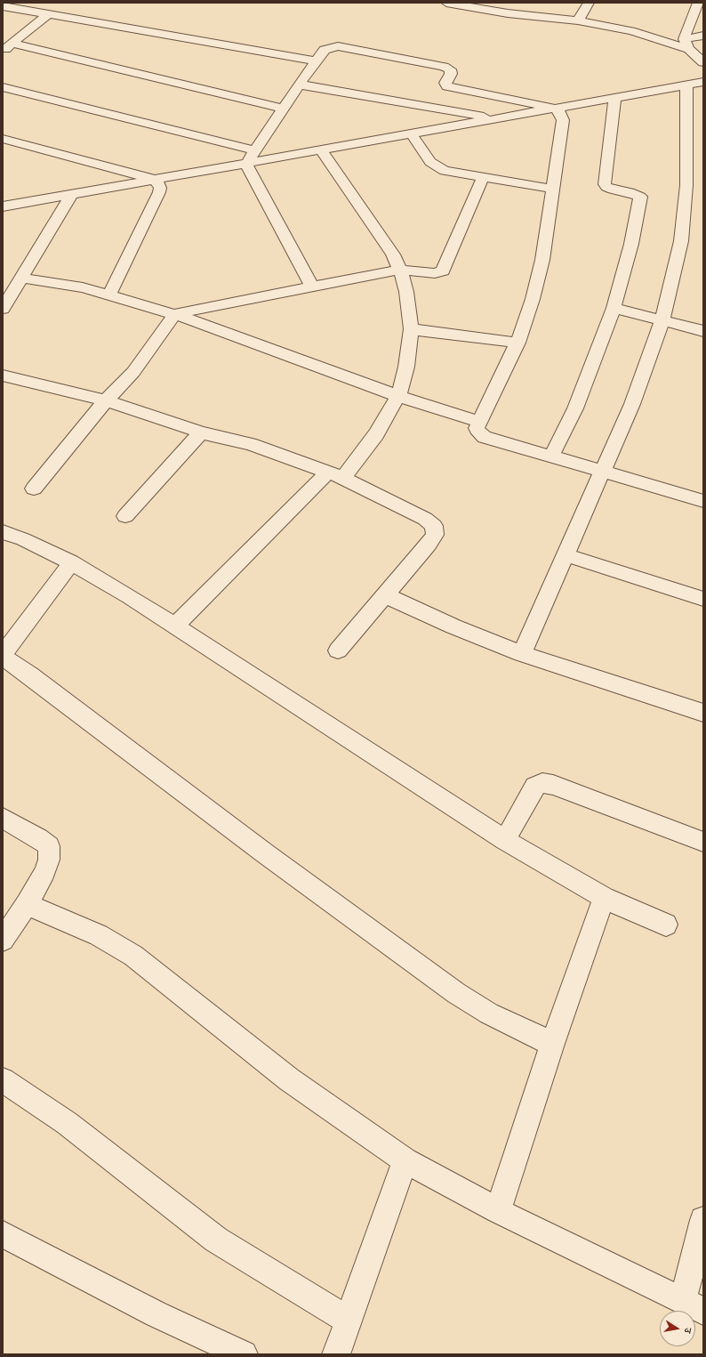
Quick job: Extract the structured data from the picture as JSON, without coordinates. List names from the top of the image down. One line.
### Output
{"north":"right"}
